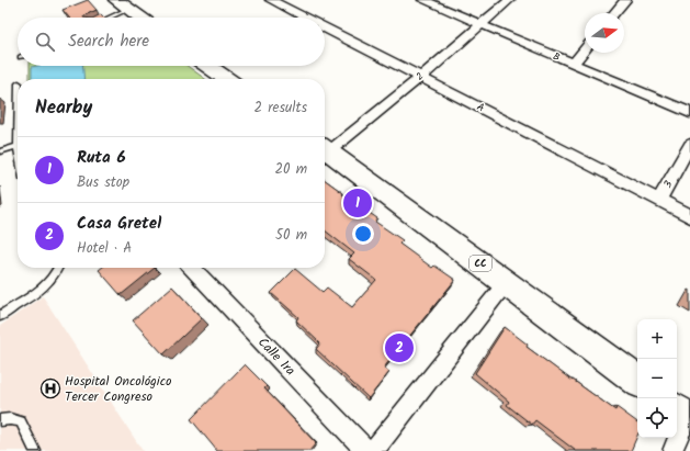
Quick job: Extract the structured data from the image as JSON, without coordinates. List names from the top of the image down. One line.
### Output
{"streets":{"main road":["CC"],"street":["B","2","A","3","Calle 1ra"]},"crossings":[["B","2"],["2","A"],["A","3"]],"places":{"hospital":["Hospital Oncológico Tercer Congreso"]},"north":"right","page":{"search":"Search here","heading":["Nearby","2 results"],"list":[{"mark":"1","name":"Ruta 6","note":"Bus stop","value":"20 m"},{"mark":"2","name":"Casa Gretel","note":"Hotel · A","value":"50 m"}],"pins":["1","2"],"map_buttons":["+","−"]}}
